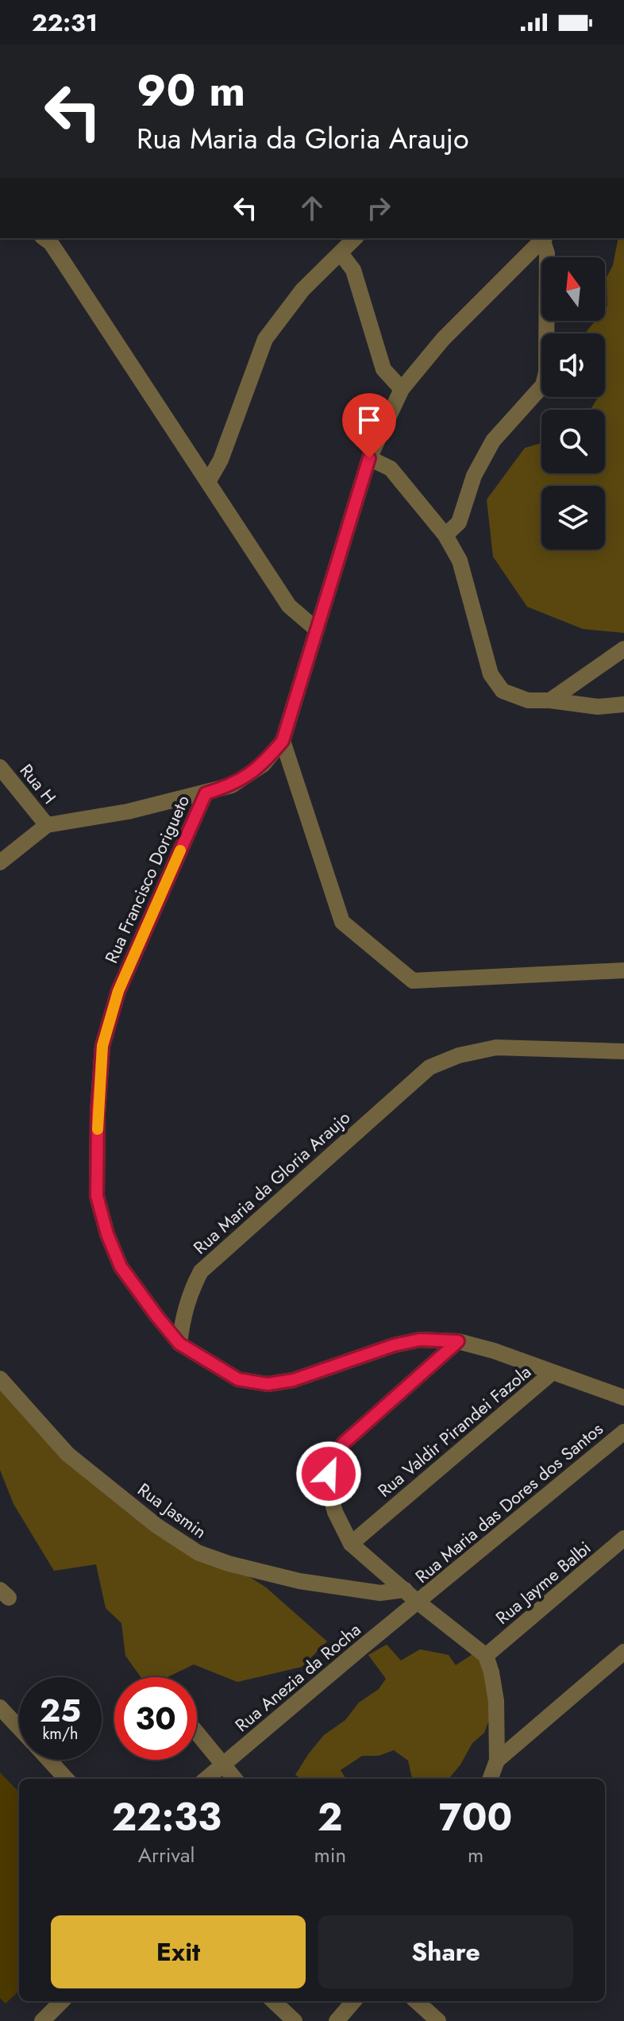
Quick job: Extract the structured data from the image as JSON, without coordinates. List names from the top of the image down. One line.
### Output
{"streets":{"street":["Rua H","Rua Francisco Dorigueto","Rua Maria da Gloria Araujo","Rua Valdir Pirandei Fazola","Rua Maria das Dores dos Santos","Rua Jasmin","Rua Jayme Balbi","Rua Anezia da Rocha"]},"crossings":[["Rua Francisco Dorigueto","Rua Maria da Gloria Araujo"],["Rua Maria das Dores dos Santos","Rua Anezia da Rocha"]],"north":"top","page":{"status":"22:31","turn":["90 m","Rua Maria da Gloria Araujo"],"speed":"25 km/h","limit":"30","eta":["22:33","Arrival","2","min","700","m"],"buttons":["Exit","Share"]}}
